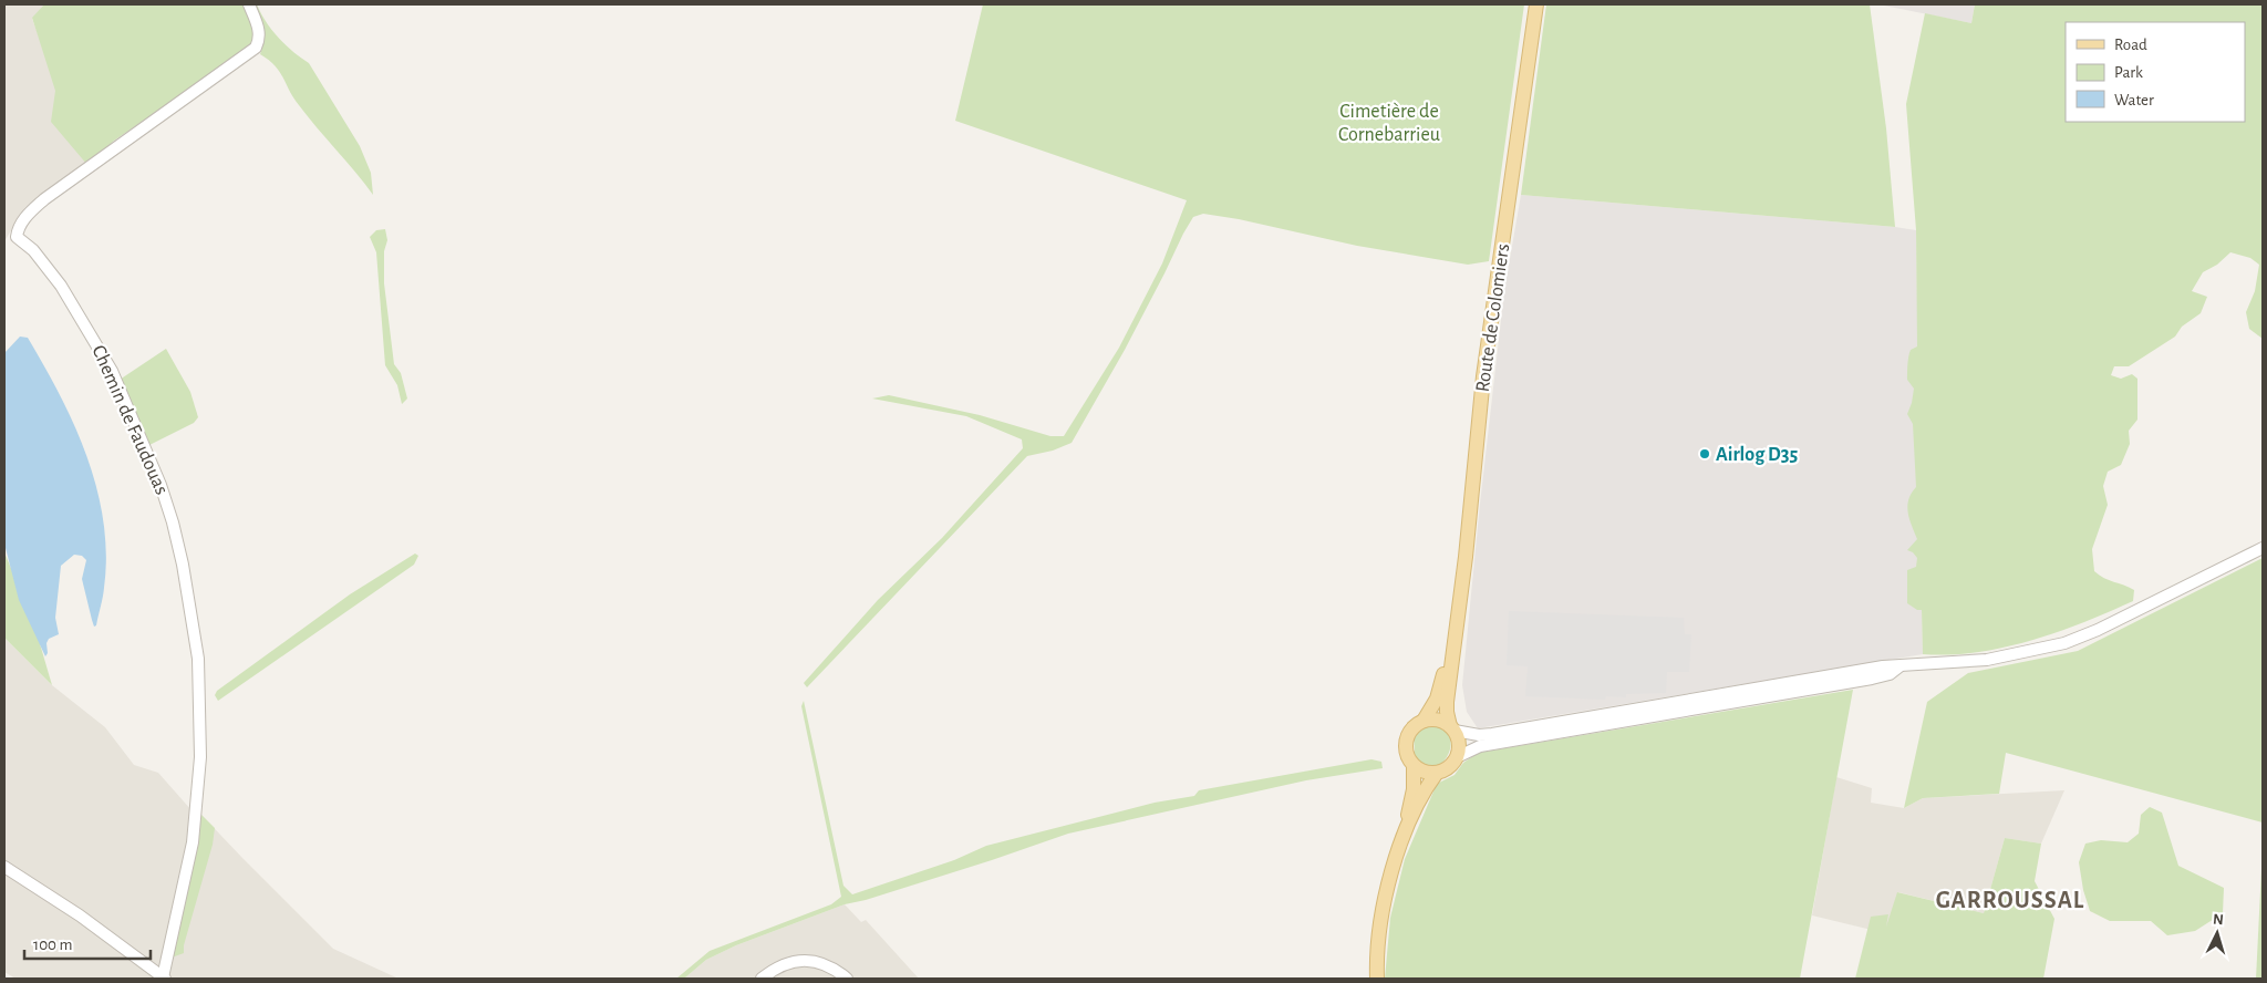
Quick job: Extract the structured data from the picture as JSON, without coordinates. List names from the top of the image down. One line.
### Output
{"streets":{"main road":["Route de Colomiers"],"street":["Chemin de Faudouas"]},"districts":["GARROUSSAL"],"parks":["Cimetière de Cornebarrieu"],"places":["Airlog D35"],"legend":["Road","Park","Water"],"scale_bar":"100 m","north":"top"}
